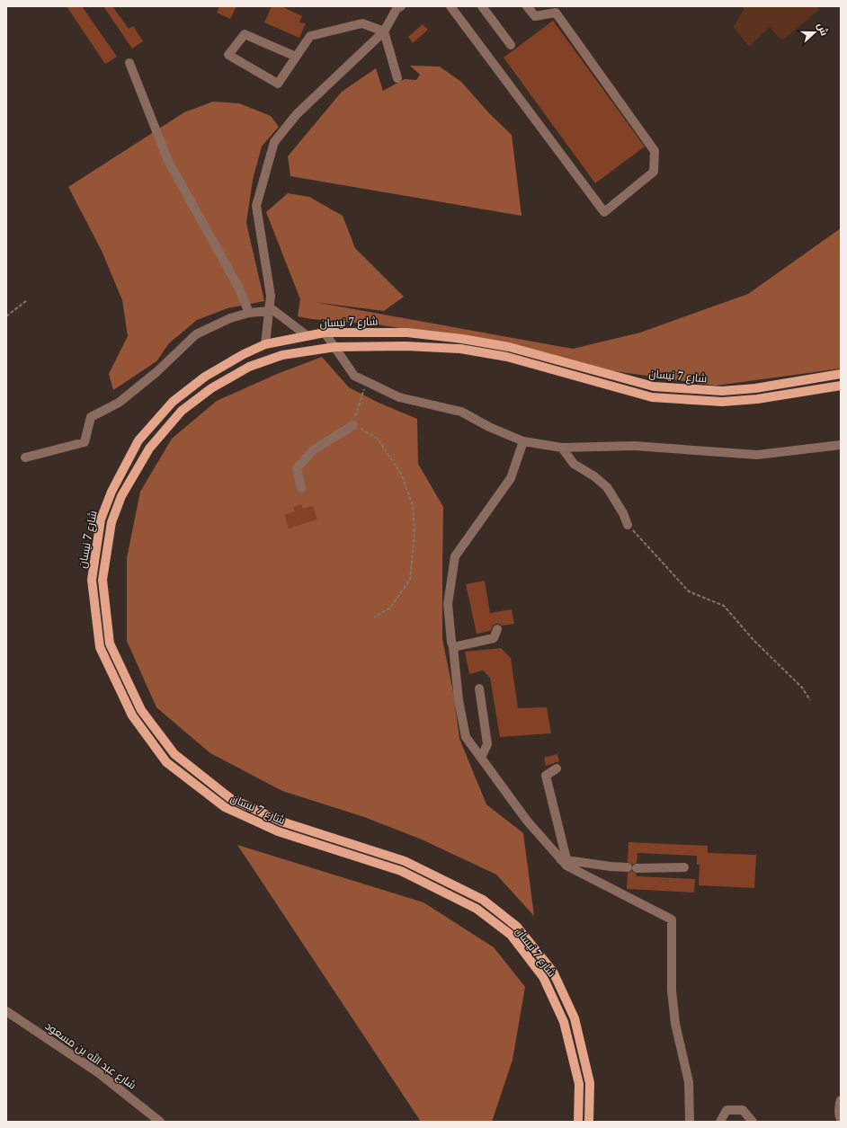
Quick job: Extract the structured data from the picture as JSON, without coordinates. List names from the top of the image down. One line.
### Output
{"streets":{"main road":["شارع 7 نيسان"],"street":["شارع عبد الله بن مسعود"]},"north":"right"}
